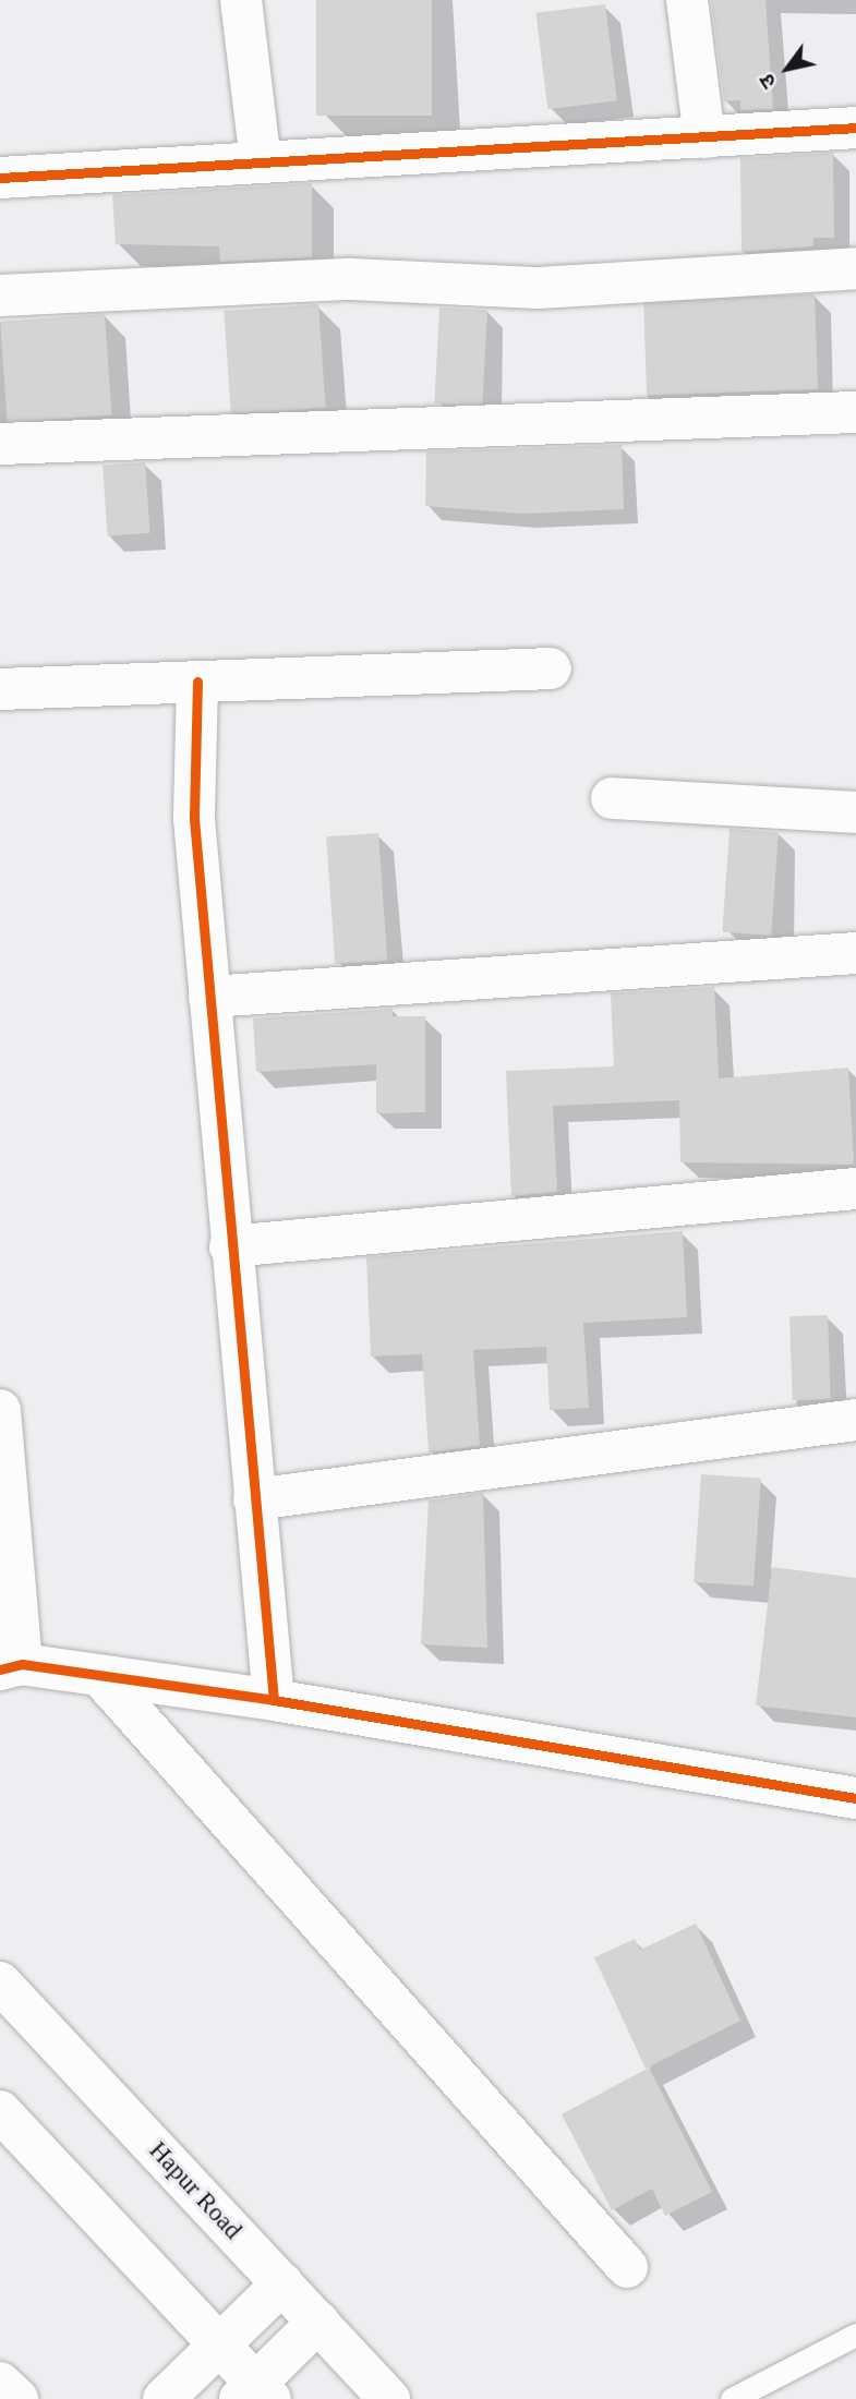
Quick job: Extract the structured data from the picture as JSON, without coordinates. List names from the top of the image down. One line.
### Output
{"streets":{"street":["Hapur Road"]},"north":"bottom left"}
